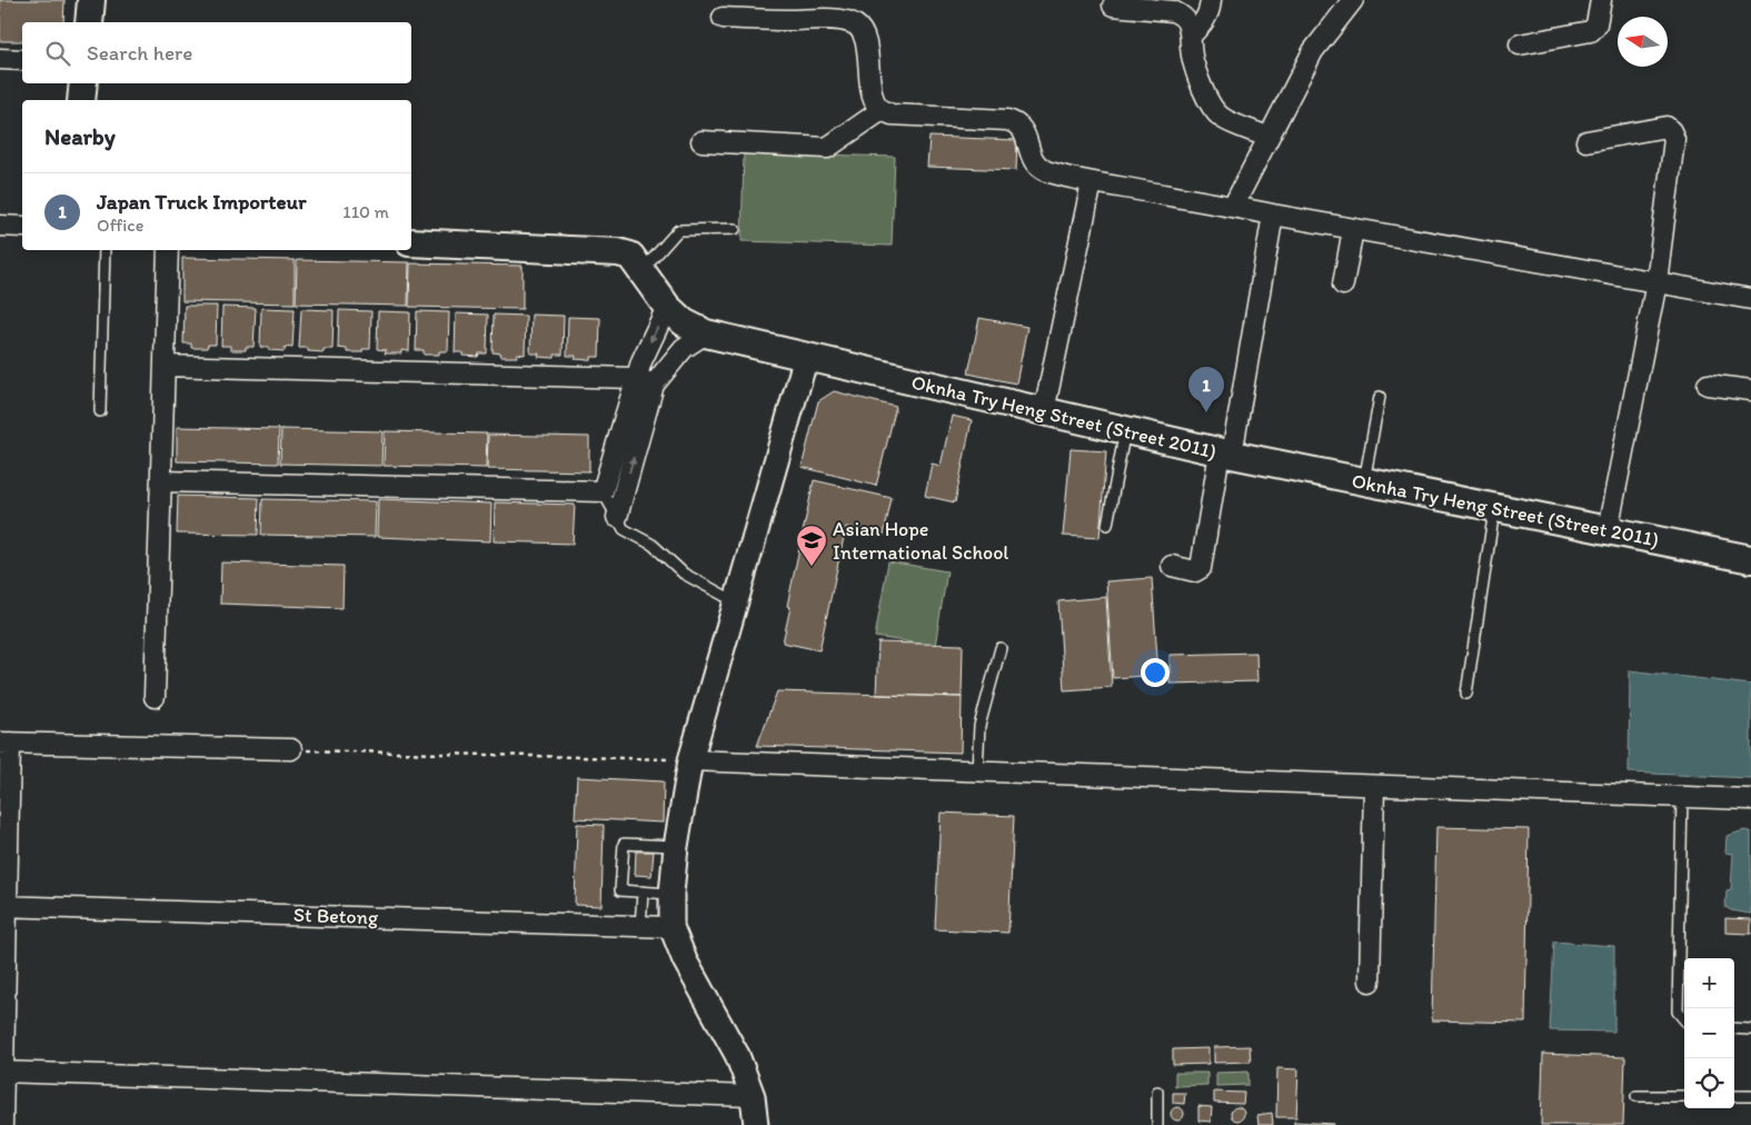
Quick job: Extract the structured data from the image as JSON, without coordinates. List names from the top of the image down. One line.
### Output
{"streets":{"main road":["Oknha Try Heng Street (Street 2011)"],"street":["St Betong"]},"places":{"school or university":["Asian Hope International School"]},"north":"left","page":{"search":"Search here","heading":"Nearby","list":[{"mark":"1","name":"Japan Truck Importeur","note":"Office","value":"110 m"}],"pins":"1","map_buttons":["+","−"]}}
